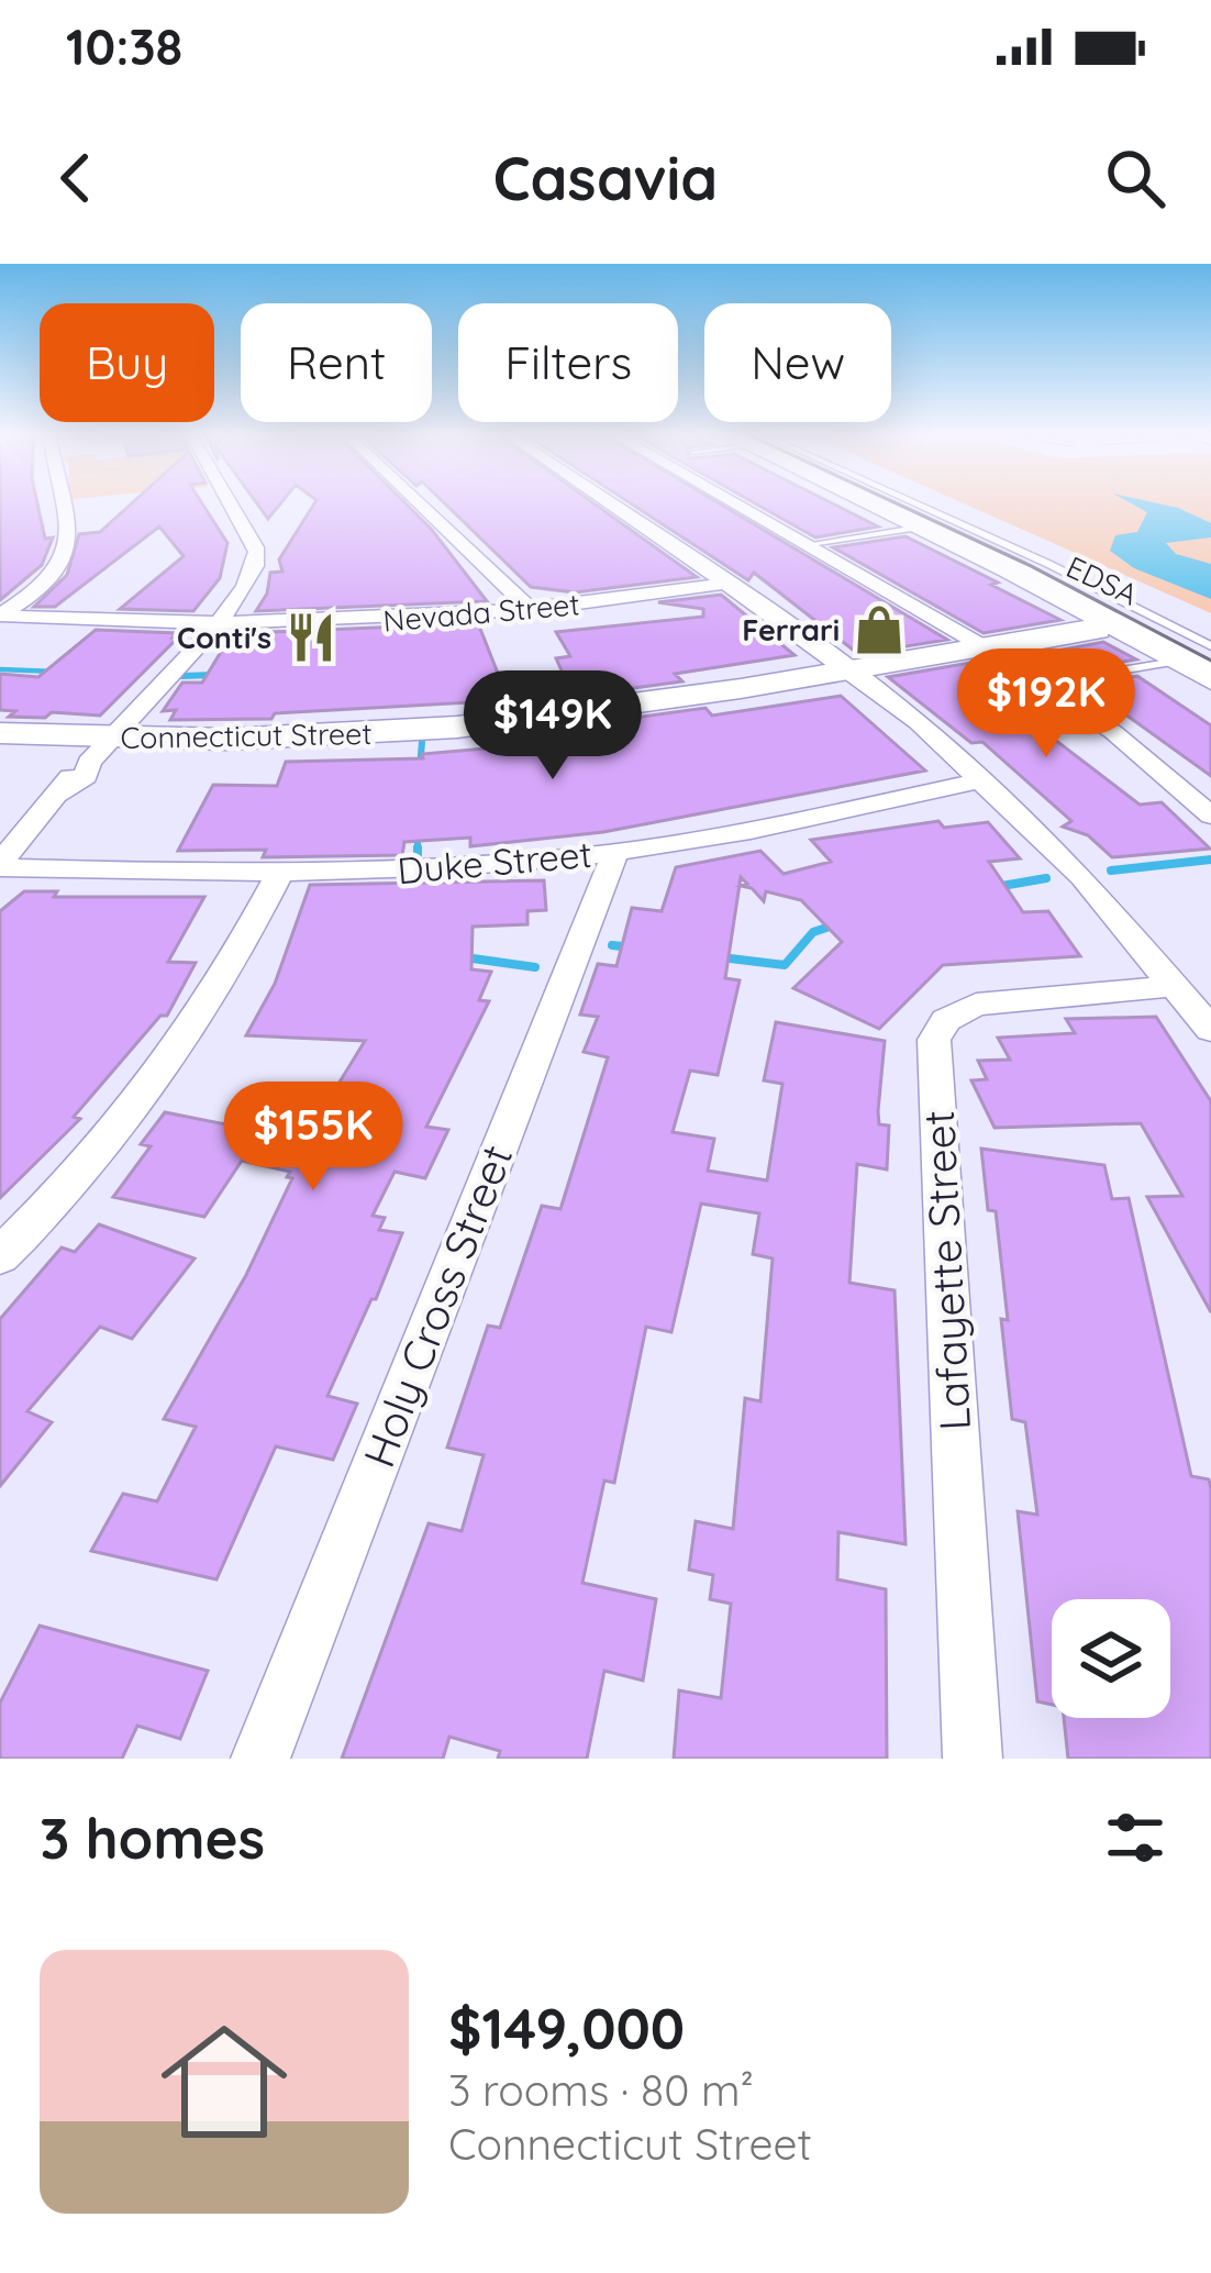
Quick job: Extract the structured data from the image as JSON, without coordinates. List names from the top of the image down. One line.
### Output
{"streets":{"highway":["EDSA"],"street":["Nevada Street","Connecticut Street","Duke Street","Lafayette Street","Holy Cross Street"]},"crossings":[["EDSA","Connecticut Street"],["Duke Street","Holy Cross Street"]],"places":{"shop":["Ferrari"],"restaurant":["Conti's"]},"page":{"status":"10:38","header":"Casavia","chip":["Buy","Rent","Filters","New"],"price":["$192K","$149K","$155K"],"heading":"3 homes","list":[{"name":"$149,000","note":"3 rooms · 80 m² · Connecticut Street"}]}}
